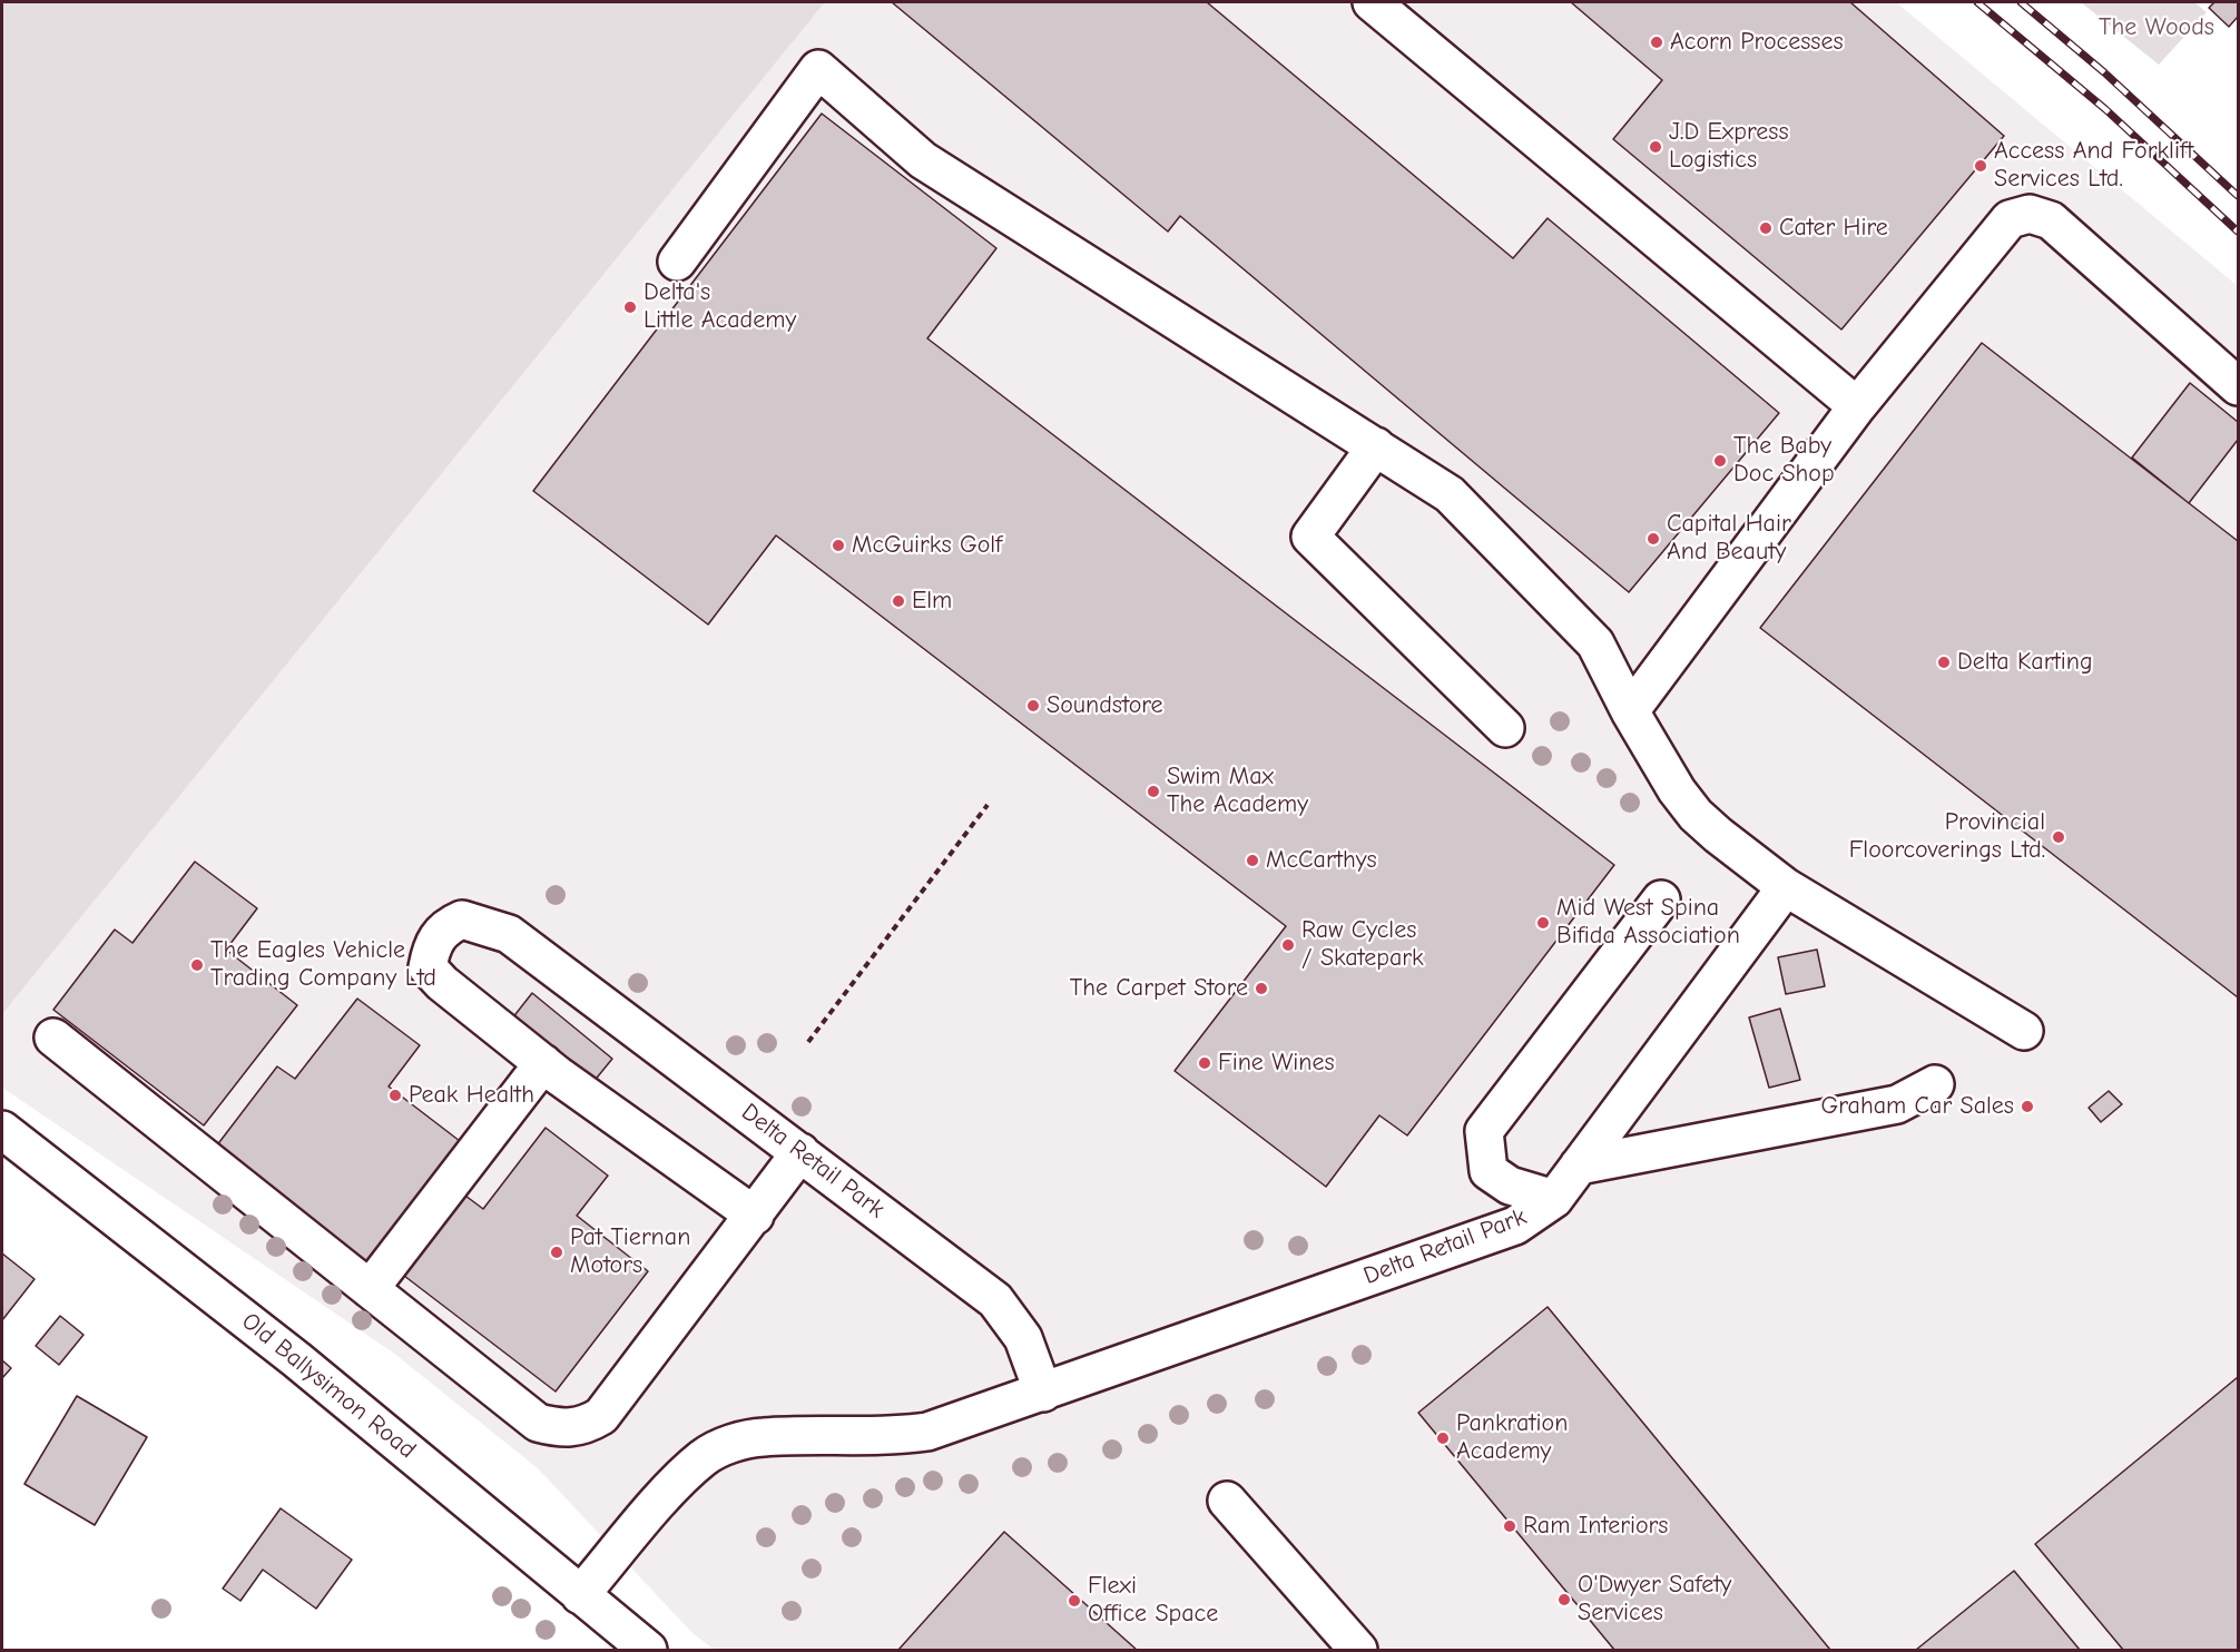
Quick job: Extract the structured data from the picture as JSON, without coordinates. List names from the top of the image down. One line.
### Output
{"streets":{"street":["Delta Retail Park","Old Ballysimon Road"]},"crossings":[["Delta Retail Park","Old Ballysimon Road"]],"parks":["The Woods"],"places":["Acorn Processes","J.D Express Logistics","Access And Forklift Services Ltd.","Cater Hire","Delta's Little Academy","The Baby Doc Shop","Capital Hair And Beauty","McGuirks Golf","Elm","Delta Karting","Soundstore","Swim Max The Academy","Provincial Floorcoverings Ltd.","McCarthys","Mid West Spina Bifida Association","Raw Cycles / Skatepark","The Eagles Vehicle Trading Company Ltd","The Carpet Store","Fine Wines","Peak Health","Graham Car Sales","Pat Tiernan Motors","Pankration Academy","Ram Interiors","O'Dwyer Safety Services","Flexi Office Space"]}
